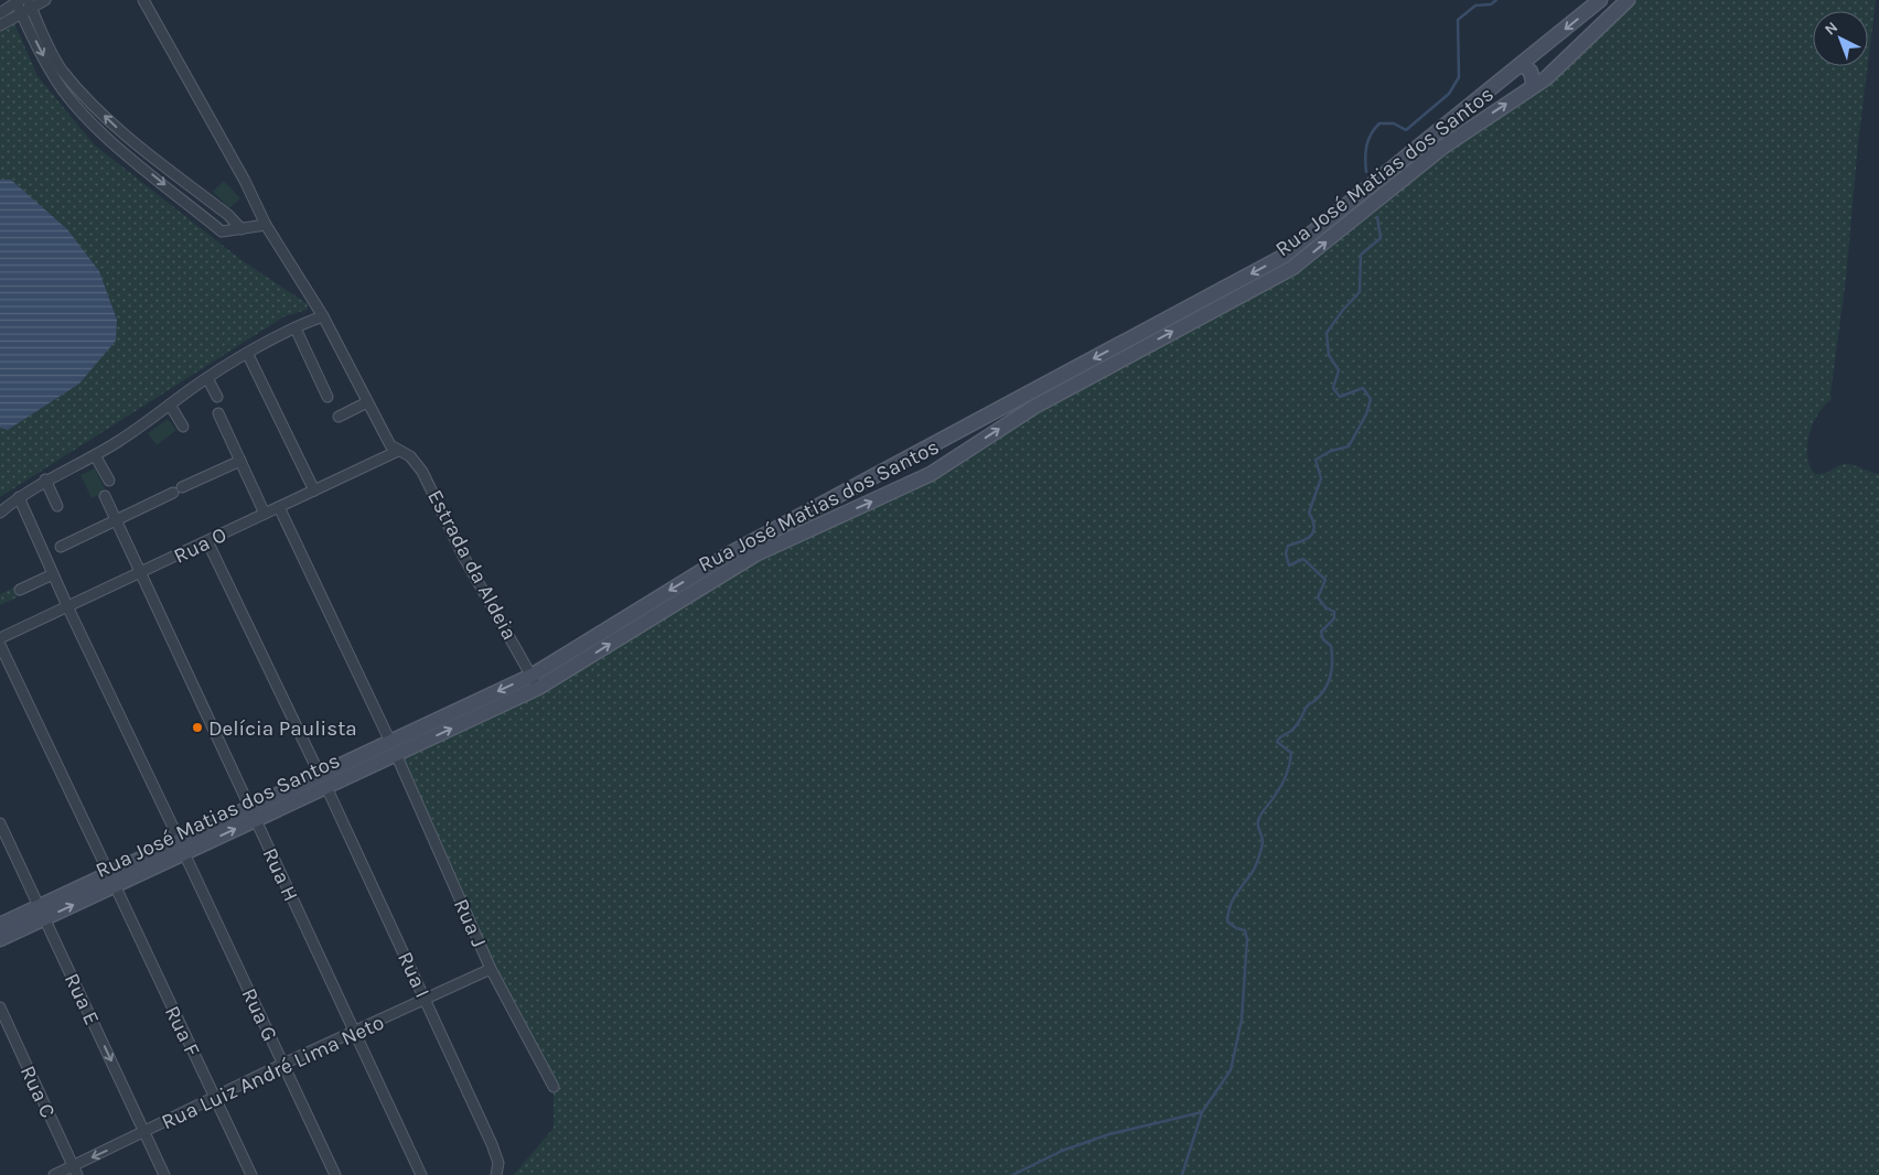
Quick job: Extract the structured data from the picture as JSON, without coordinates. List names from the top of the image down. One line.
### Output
{"streets":{"main road":["Rua José Matias dos Santos"],"street":["Rua O","Estrada da Aldeia","Rua H","Rua J","Rua I","Rua E","Rua G","Rua F","Rua Luiz André Lima Neto","Rua C"]},"crossings":[["Rua José Matias dos Santos","Estrada da Aldeia"],["Rua José Matias dos Santos","Rua H"],["Rua José Matias dos Santos","Rua J"],["Rua José Matias dos Santos","Rua I"],["Rua José Matias dos Santos","Rua E"],["Rua José Matias dos Santos","Rua G"],["Rua José Matias dos Santos","Rua F"],["Rua O","Estrada da Aldeia"],["Rua O","Rua H"],["Rua O","Rua J"],["Rua O","Rua I"],["Rua O","Rua G"],["Rua H","Rua Luiz André Lima Neto"],["Rua J","Rua Luiz André Lima Neto"],["Rua I","Rua Luiz André Lima Neto"],["Rua E","Rua Luiz André Lima Neto"],["Rua G","Rua Luiz André Lima Neto"],["Rua F","Rua Luiz André Lima Neto"],["Rua Luiz André Lima Neto","Rua C"]],"one_way":["Rua E"],"places":["Delícia Paulista"],"north":"top left"}
